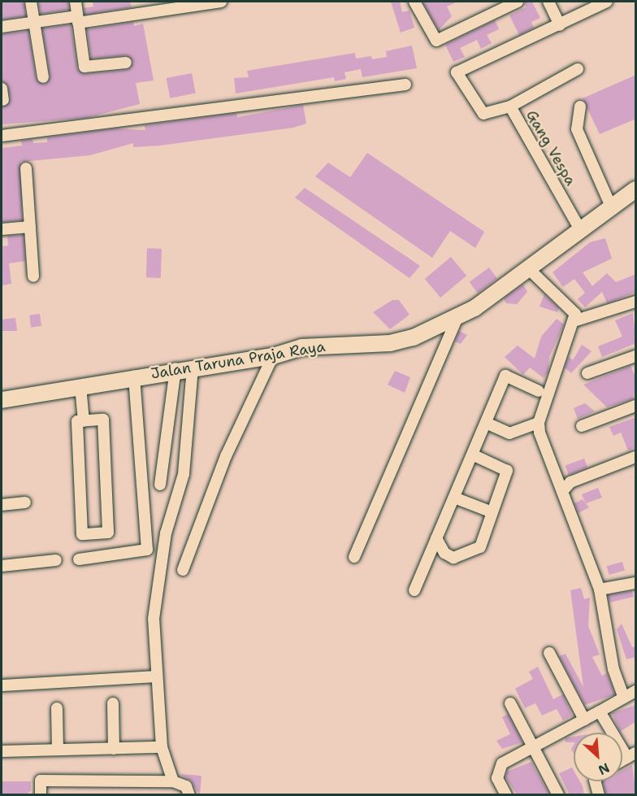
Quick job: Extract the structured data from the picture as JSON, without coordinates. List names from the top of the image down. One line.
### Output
{"streets":{"street":["Gang Vespa","Jalan Taruna Praja Raya"]},"crossings":[["Gang Vespa","Jalan Taruna Praja Raya"]],"north":"bottom right"}
